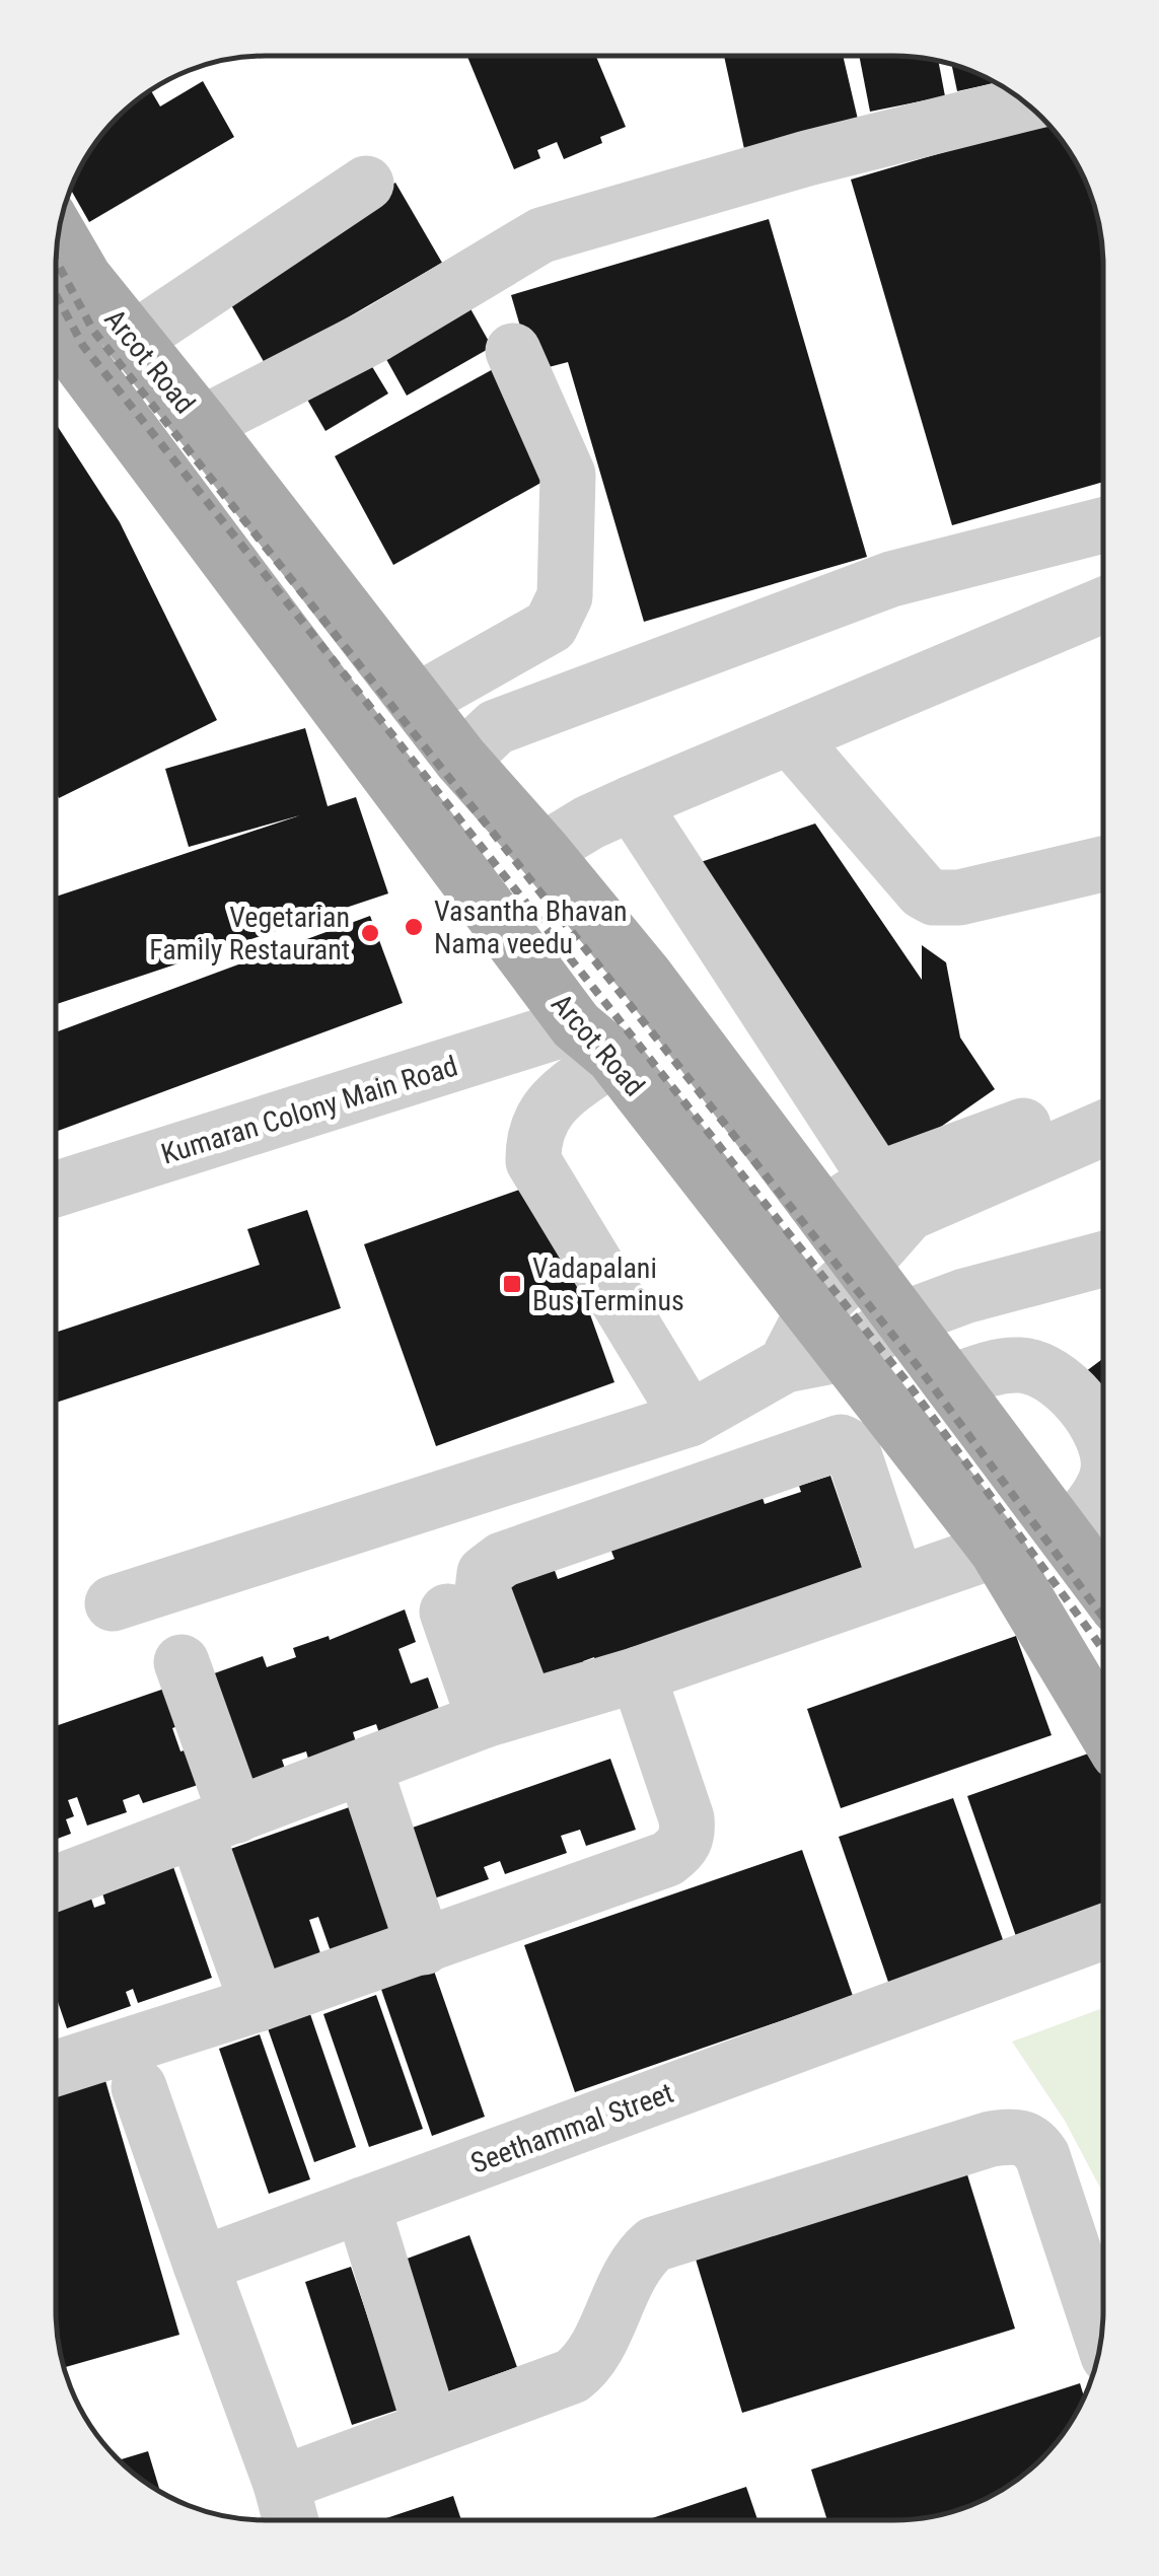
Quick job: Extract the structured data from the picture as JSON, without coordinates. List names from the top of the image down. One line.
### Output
{"streets":{"main road":["Arcot Road"],"street":["Kumaran Colony Main Road","Seethammal Street"]},"crossings":[["Arcot Road","Kumaran Colony Main Road"]],"places":{"other":["Vasantha Bhavan Nama veedu","Vegetarian Family Restaurant"],"transit":["Vadapalani Bus Terminus"]}}
